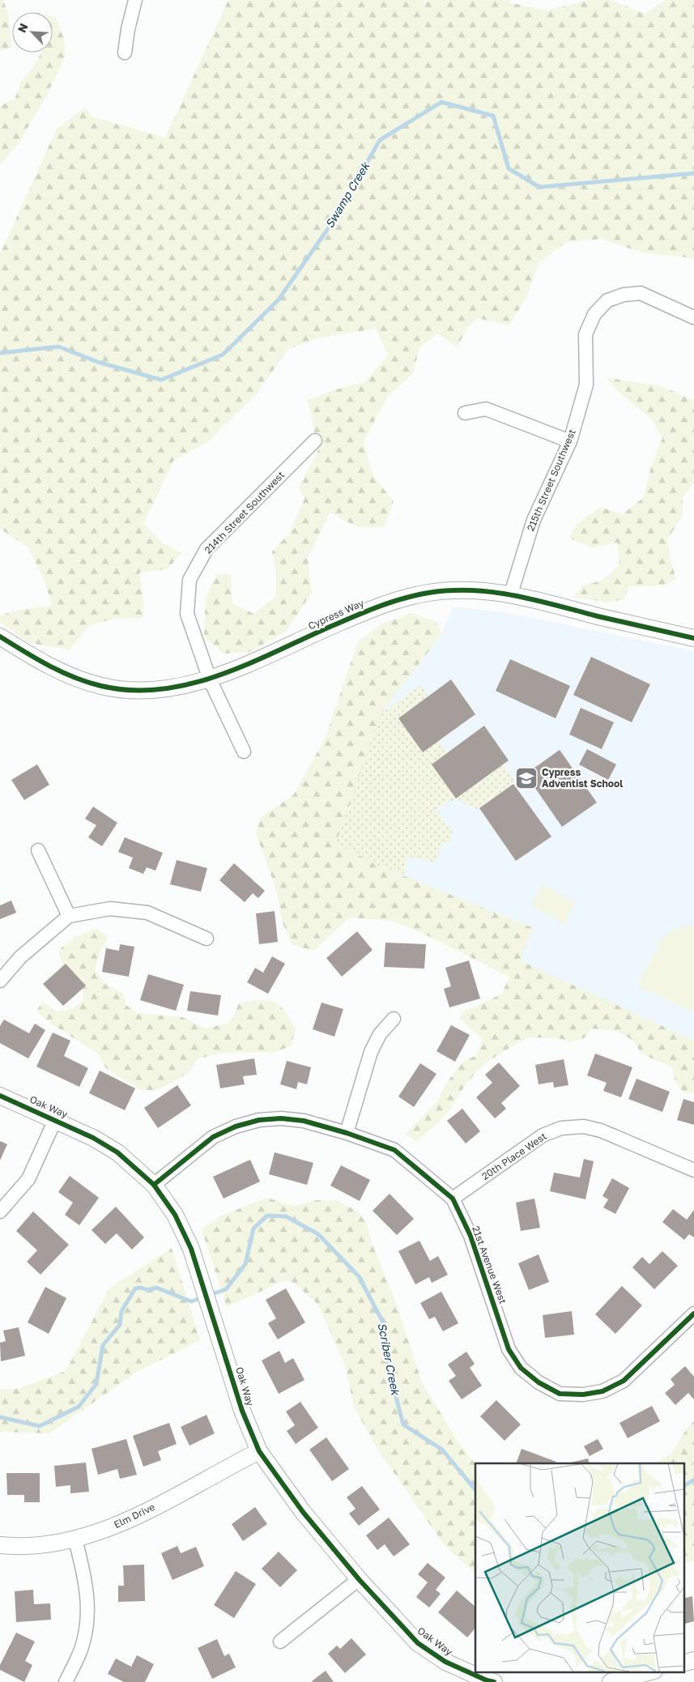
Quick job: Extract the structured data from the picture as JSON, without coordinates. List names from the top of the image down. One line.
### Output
{"streets":{"street":["215th Street Southwest","214th Street Southwest","Cypress Way","Oak Way","20th Place West","21st Avenue West","Elm Drive"]},"crossings":[["215th Street Southwest","Cypress Way"],["214th Street Southwest","Cypress Way"],["Oak Way","21st Avenue West"],["Oak Way","Elm Drive"],["20th Place West","21st Avenue West"]],"water":["Swamp Creek","Scriber Creek"],"places":{"school or university":["Cypress Adventist School"]},"north":"top left"}
